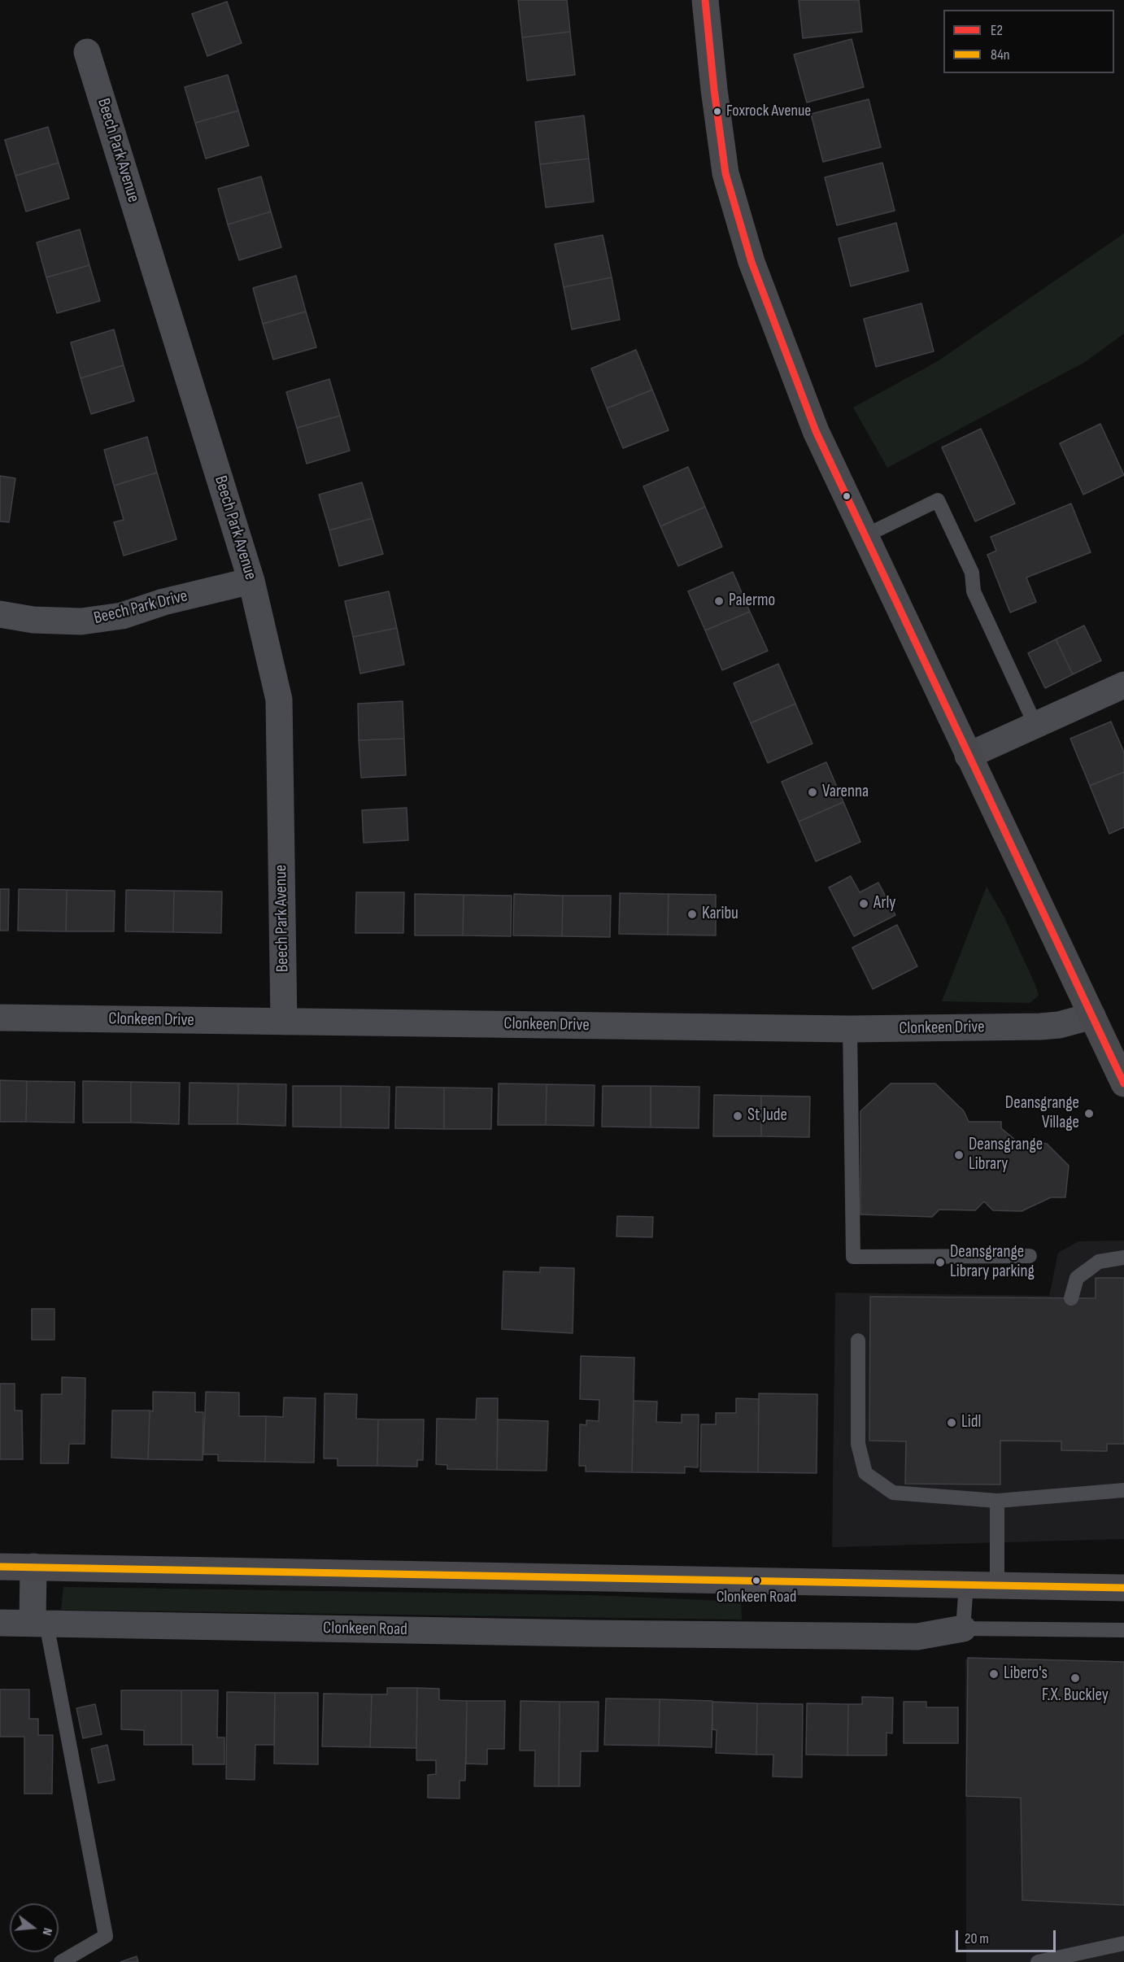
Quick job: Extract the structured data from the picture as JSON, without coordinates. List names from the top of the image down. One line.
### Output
{"streets":{"street":["Beech Park Avenue","Beech Park Drive","Clonkeen Drive","Clonkeen Road"]},"crossings":[["Beech Park Avenue","Beech Park Drive"],["Beech Park Avenue","Clonkeen Drive"]],"places":["Foxrock Avenue","Palermo","Varenna","Arly","Karibu","Deansgrange Village","St Jude","Deansgrange Library","Deansgrange Library parking","Lidl","Clonkeen Road","Libero's","F.X. Buckley"],"lines":["transit line E2","transit line 84n"],"legend":["E2","84n"],"scale_bar":"20 m","north":"right"}
